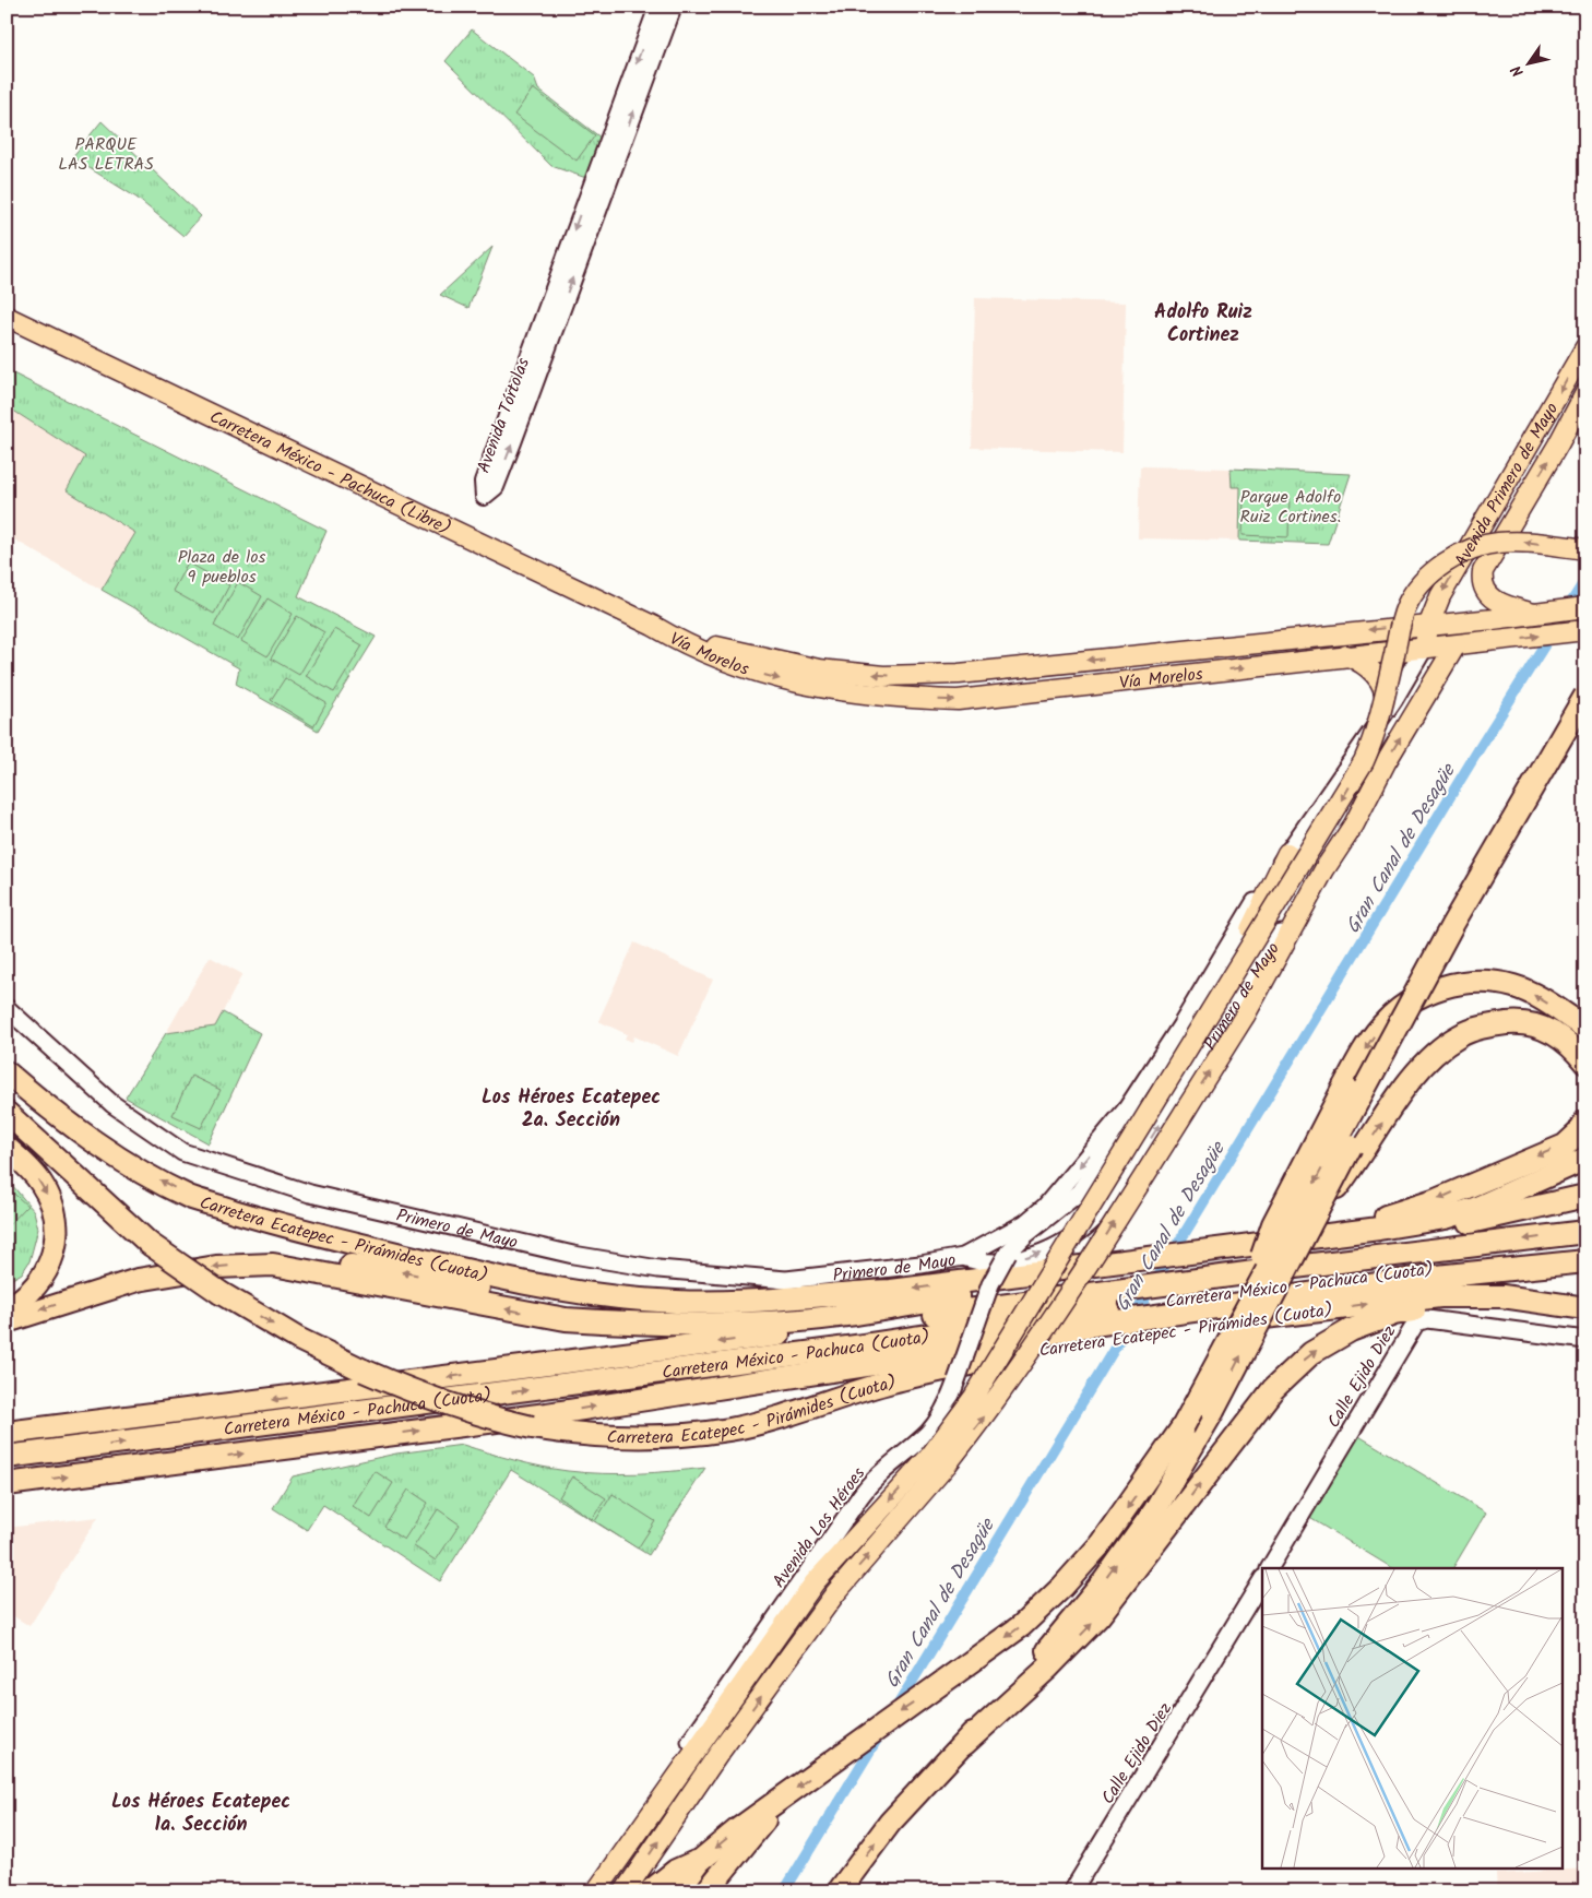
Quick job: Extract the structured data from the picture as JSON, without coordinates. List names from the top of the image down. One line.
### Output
{"streets":{"highway":["Carretera Ecatepec - Pirámides (Cuota)","Carretera México - Pachuca (Cuota)"],"main road":["Carretera México - Pachuca (Libre)","Avenida Primero de Mayo","Vía Morelos","Primero de Mayo","Calle Ejido Diez","Avenida Los Héroes"],"street":["Avenida Tórtolas"]},"crossings":[["Carretera México - Pachuca (Libre)","Vía Morelos"],["Avenida Primero de Mayo","Vía Morelos"],["Avenida Primero de Mayo","Primero de Mayo"],["Vía Morelos","Primero de Mayo"],["Carretera Ecatepec - Pirámides (Cuota)","Carretera México - Pachuca (Cuota)"]],"districts":["Adolfo Ruiz Cortinez","Los Héroes Ecatepec 2a. Sección","Los Héroes Ecatepec 1a. Sección"],"water":["Gran Canal de Desagüe"],"parks":["PARQUE LAS LETRAS","Parque Adolfo Ruiz Cortines.","Plaza de los 9 pueblos"],"north":"bottom left"}
